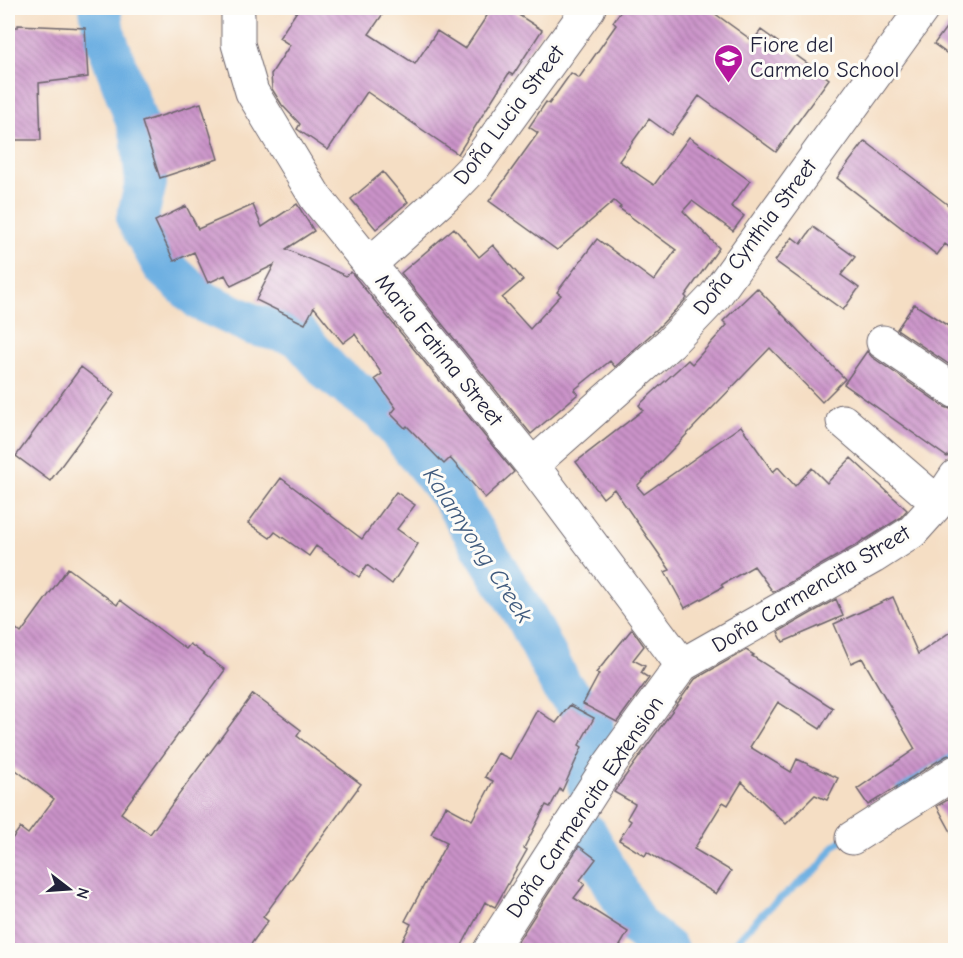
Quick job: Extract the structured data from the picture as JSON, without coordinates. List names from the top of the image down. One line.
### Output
{"streets":{"street":["Doña Lucia Street","Doña Cynthia Street","Maria Fatima Street","Doña Carmencita Street","Doña Carmencita Extension"]},"crossings":[["Doña Lucia Street","Maria Fatima Street"],["Doña Cynthia Street","Maria Fatima Street"],["Maria Fatima Street","Doña Carmencita Street"],["Maria Fatima Street","Doña Carmencita Extension"],["Doña Carmencita Street","Doña Carmencita Extension"]],"water":["Kalamyong Creek"],"places":{"school or university":["Fiore del Carmelo School"]},"north":"right"}
